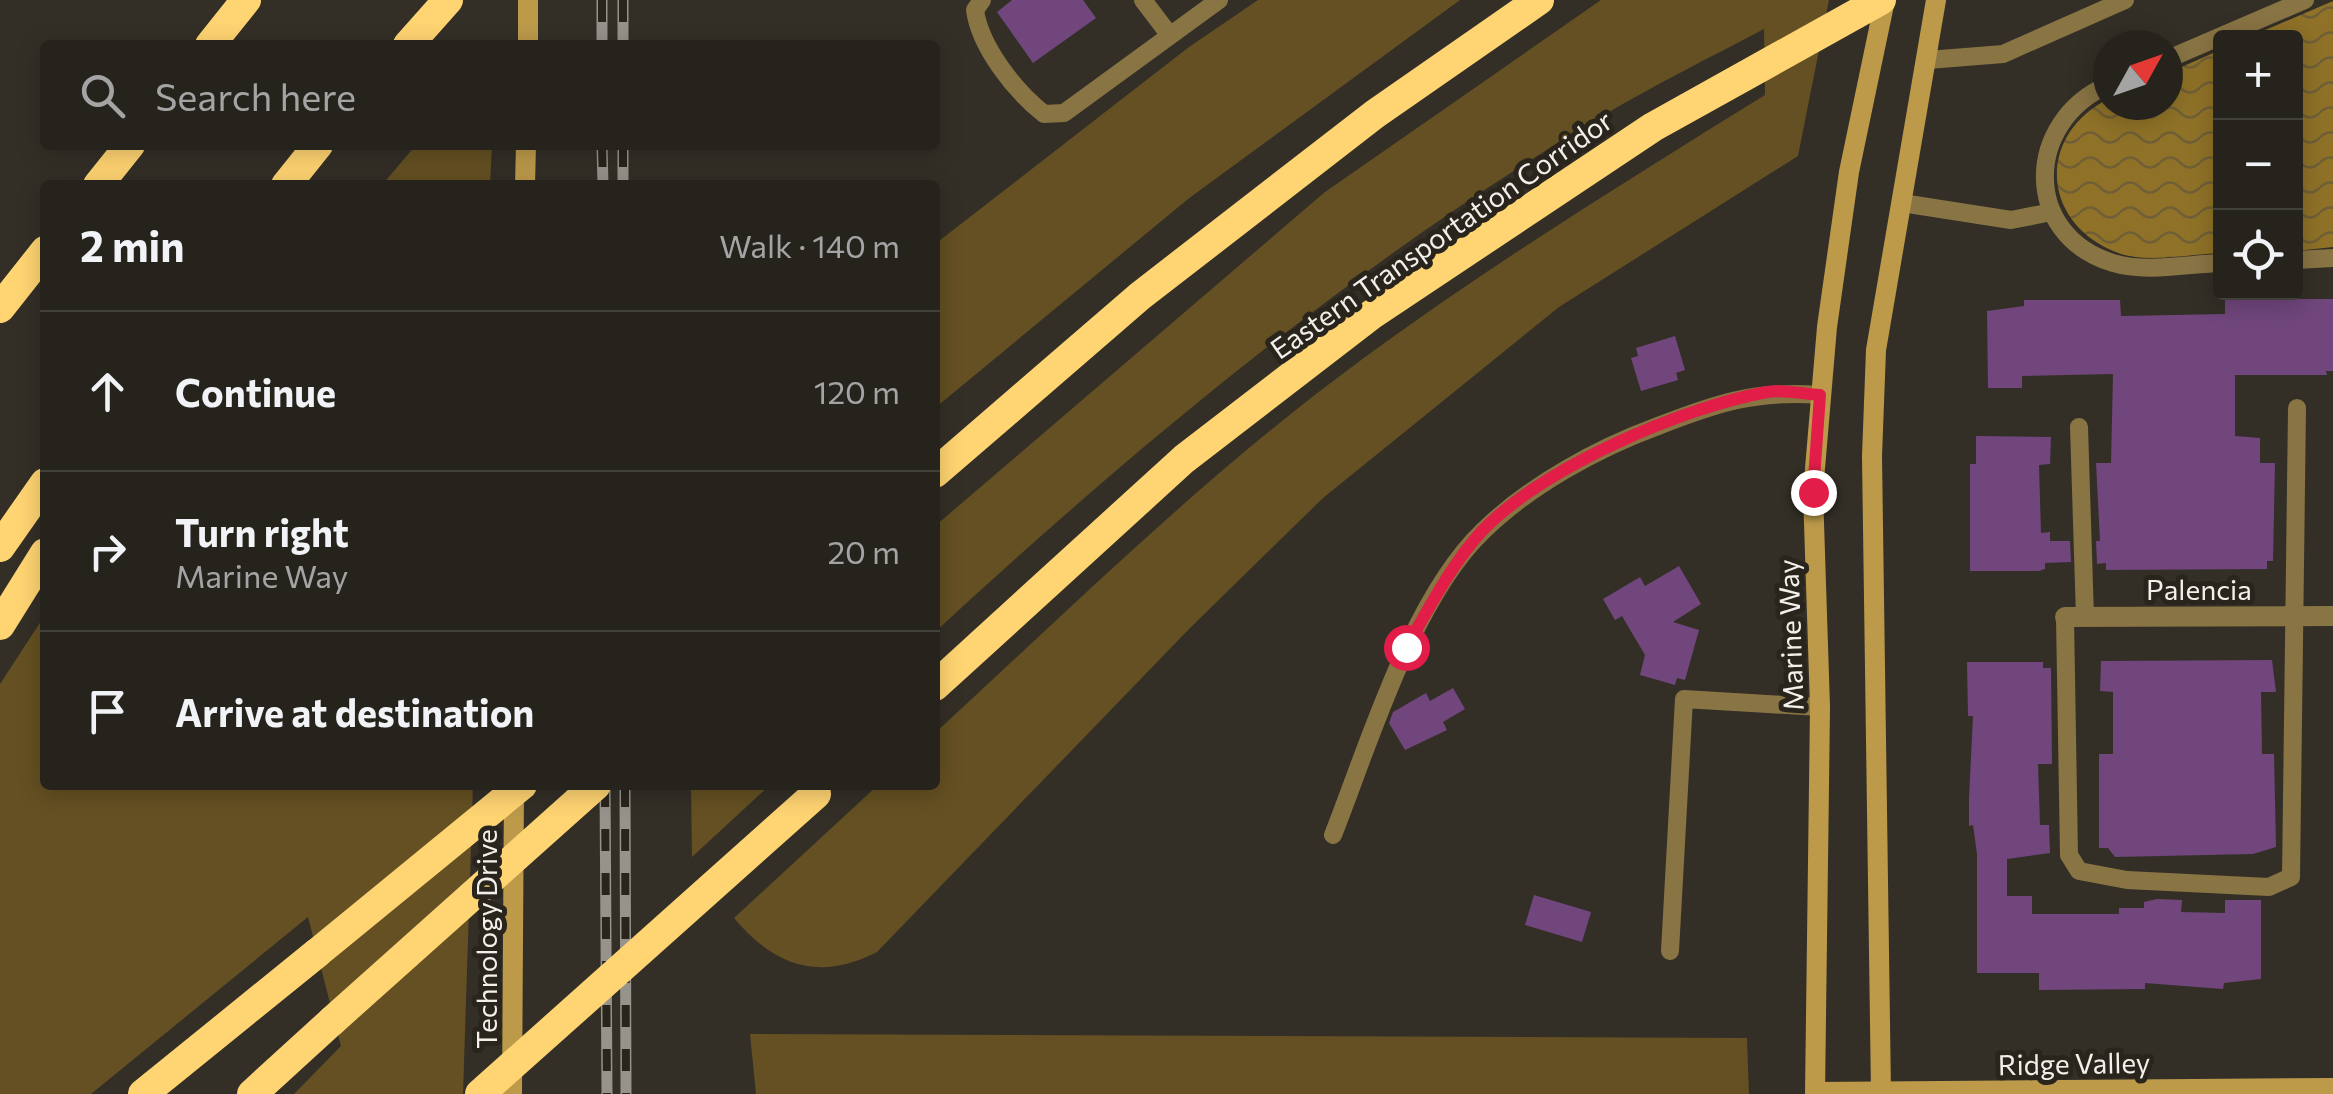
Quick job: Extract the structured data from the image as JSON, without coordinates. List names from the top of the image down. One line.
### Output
{"streets":{"highway":["Eastern Transportation Corridor"],"main road":["Marine Way","Technology Drive","Ridge Valley"],"street":["Palencia"]},"crossings":[["Eastern Transportation Corridor","Marine Way"],["Marine Way","Ridge Valley"]],"north":"top right","page":{"map_buttons":["+","−"],"search":"Search here","heading":["2 min","Walk · 140 m"],"list":[["Continue","120 m"],["Turn right","Marine Way","20 m"],"Arrive at destination"]}}
